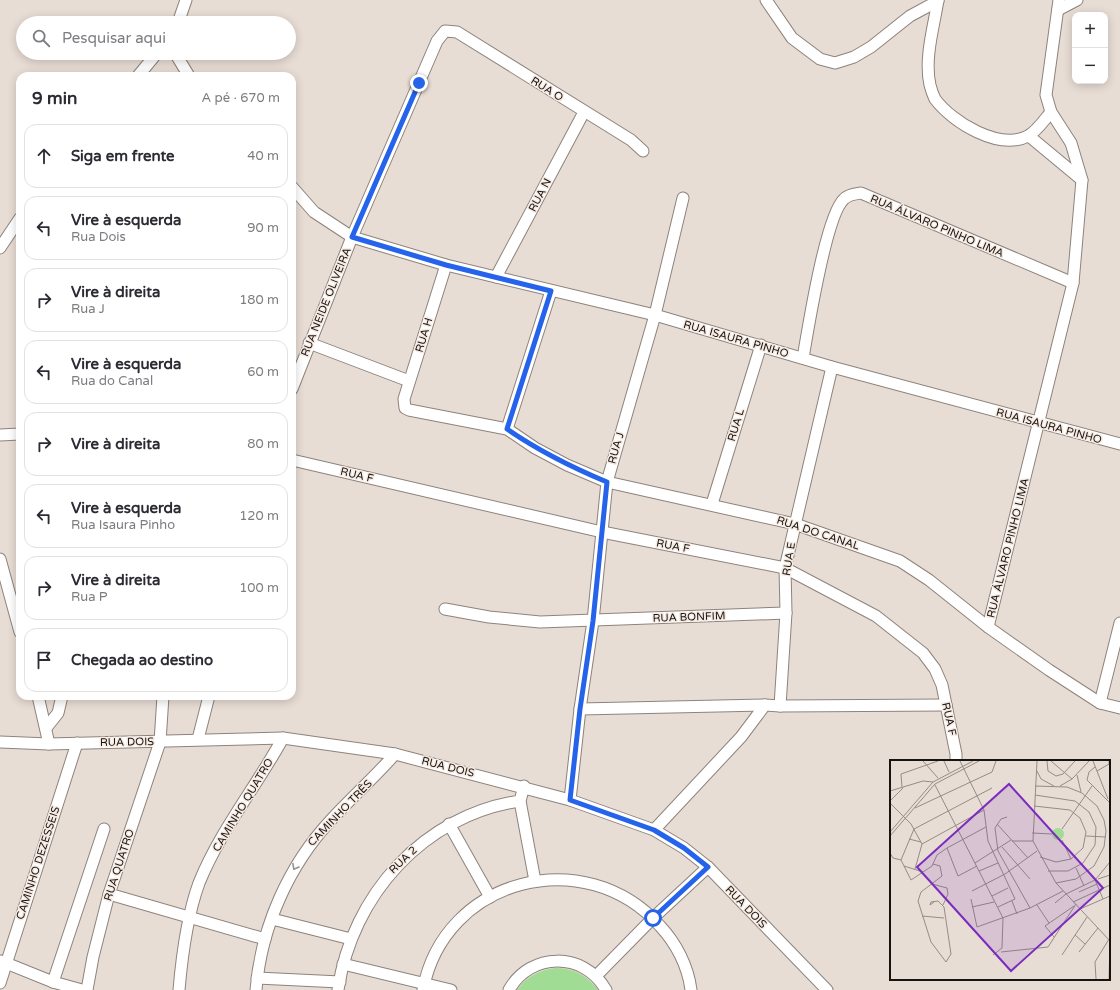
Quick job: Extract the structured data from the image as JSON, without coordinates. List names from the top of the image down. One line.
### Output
{"streets":{"street":["RUA O","RUA N","RUA ÁLVARO PINHO LIMA","RUA NEIDE OLIVEIRA","RUA H","RUA ISAURA PINHO","RUA L","RUA J","RUA F","RUA DO CANAL","RUA E","RUA BONFIM","RUA DOIS","CAMINHO QUATRO","CAMINHO TRÊS","RUA 2","CAMINHO DEZESSEIS","RUA QUATRO"]},"crossings":[["RUA O","RUA N"],["RUA O","RUA NEIDE OLIVEIRA"],["RUA N","RUA ISAURA PINHO"],["RUA ÁLVARO PINHO LIMA","RUA ISAURA PINHO"],["RUA ÁLVARO PINHO LIMA","RUA DO CANAL"],["RUA NEIDE OLIVEIRA","RUA ISAURA PINHO"],["RUA H","RUA ISAURA PINHO"],["RUA H","RUA DO CANAL"],["RUA ISAURA PINHO","RUA L"],["RUA ISAURA PINHO","RUA J"],["RUA ISAURA PINHO","RUA E"],["RUA L","RUA DO CANAL"],["RUA J","RUA F"],["RUA J","RUA DO CANAL"],["RUA J","RUA BONFIM"],["RUA J","RUA DOIS"],["RUA F","RUA E"],["RUA DO CANAL","RUA E"],["RUA E","RUA BONFIM"],["RUA DOIS","CAMINHO QUATRO"],["RUA DOIS","CAMINHO TRÊS"],["RUA DOIS","CAMINHO DEZESSEIS"],["RUA DOIS","RUA QUATRO"]],"one_way":["CAMINHO TRÊS"],"page":{"map_buttons":["+","−"],"search":"Pesquisar aqui","heading":["9 min","A pé · 670 m"],"list":[["Siga em frente","40 m"],["Vire à esquerda","Rua Dois","90 m"],["Vire à direita","Rua J","180 m"],["Vire à esquerda","Rua do Canal","60 m"],["Vire à direita","80 m"],["Vire à esquerda","Rua Isaura Pinho","120 m"],["Vire à direita","Rua P","100 m"],"Chegada ao destino"]}}
